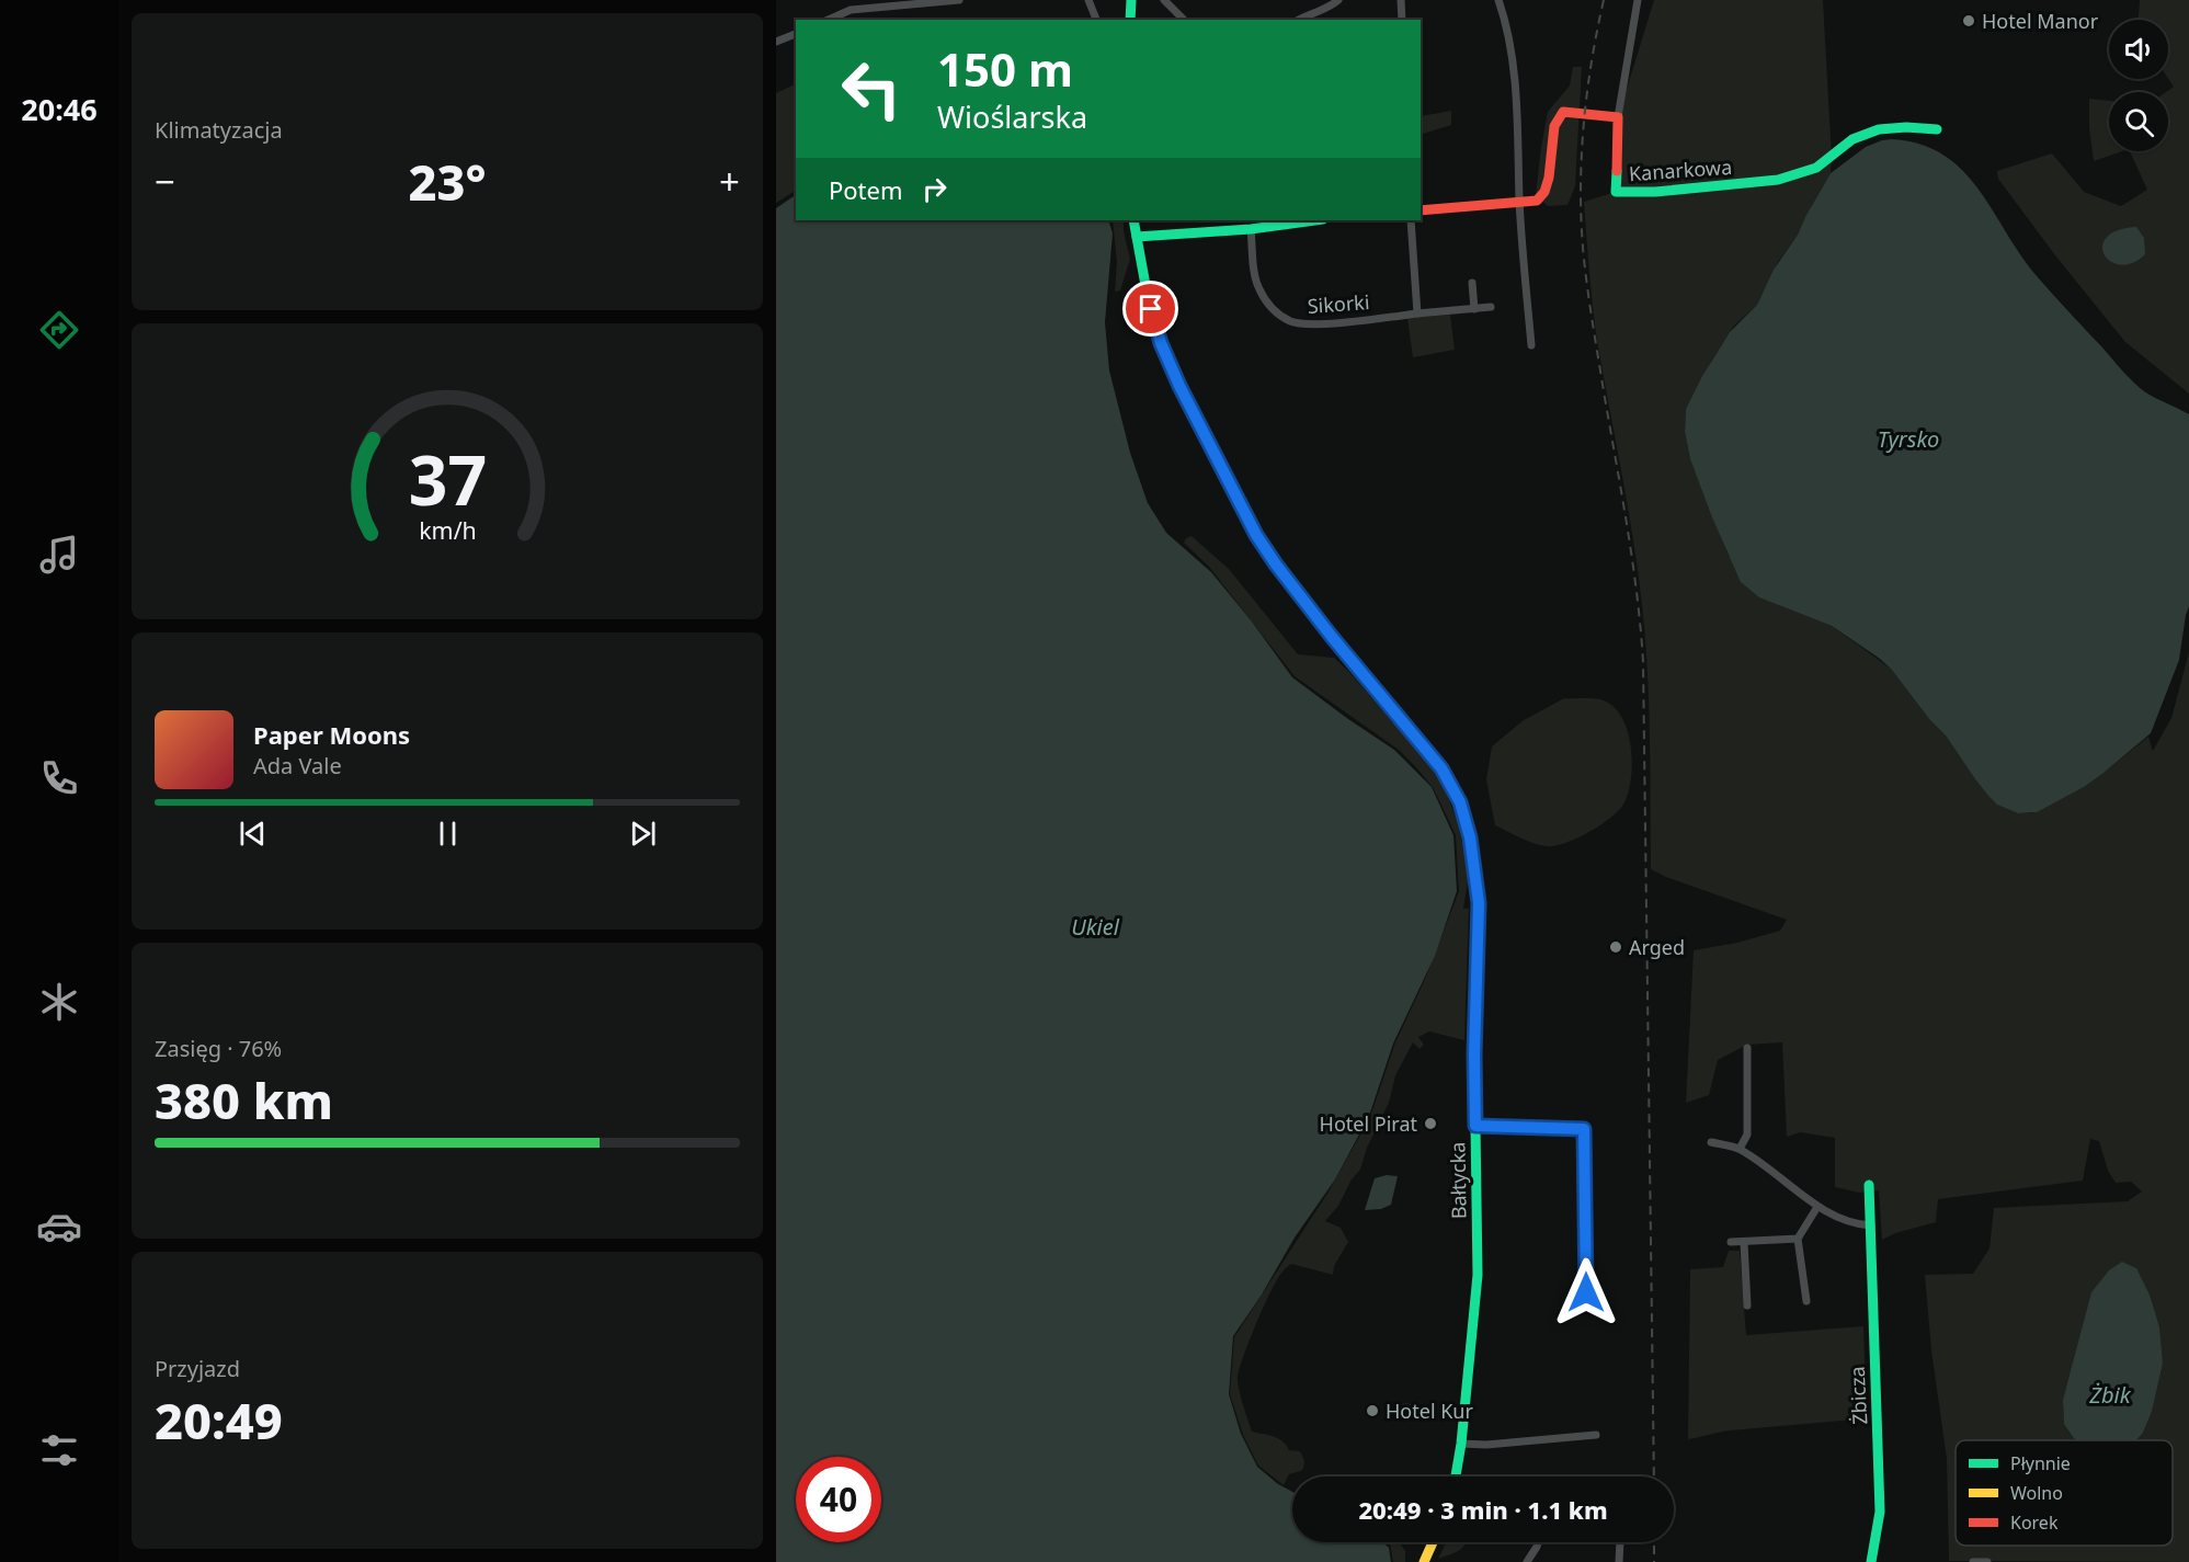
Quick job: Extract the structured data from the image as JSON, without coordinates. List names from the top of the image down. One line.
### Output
{"streets":{"street":["Kanarkowa","Sikorki","Bałtycka","Żbicza"]},"water":["Tyrsko","Ukiel","Żbik"],"places":["Hotel Manor","Arged","Hotel Pirat","Hotel Kur"],"legend":["Płynnie","Wolno","Korek"],"page":{"tabs":"20:46","tile":["Klimatyzacja",["Zasięg · 76%","380 km"],["Przyjazd","20:49"]],"turn":["150 m","Wioślarska"],"heat":["−","23°","+"],"then":"Potem","song":["Paper Moons","Ada Vale"],"limit":"40","trip":"20:49 · 3 min · 1.1 km","gauge":["37","km/h"]}}
